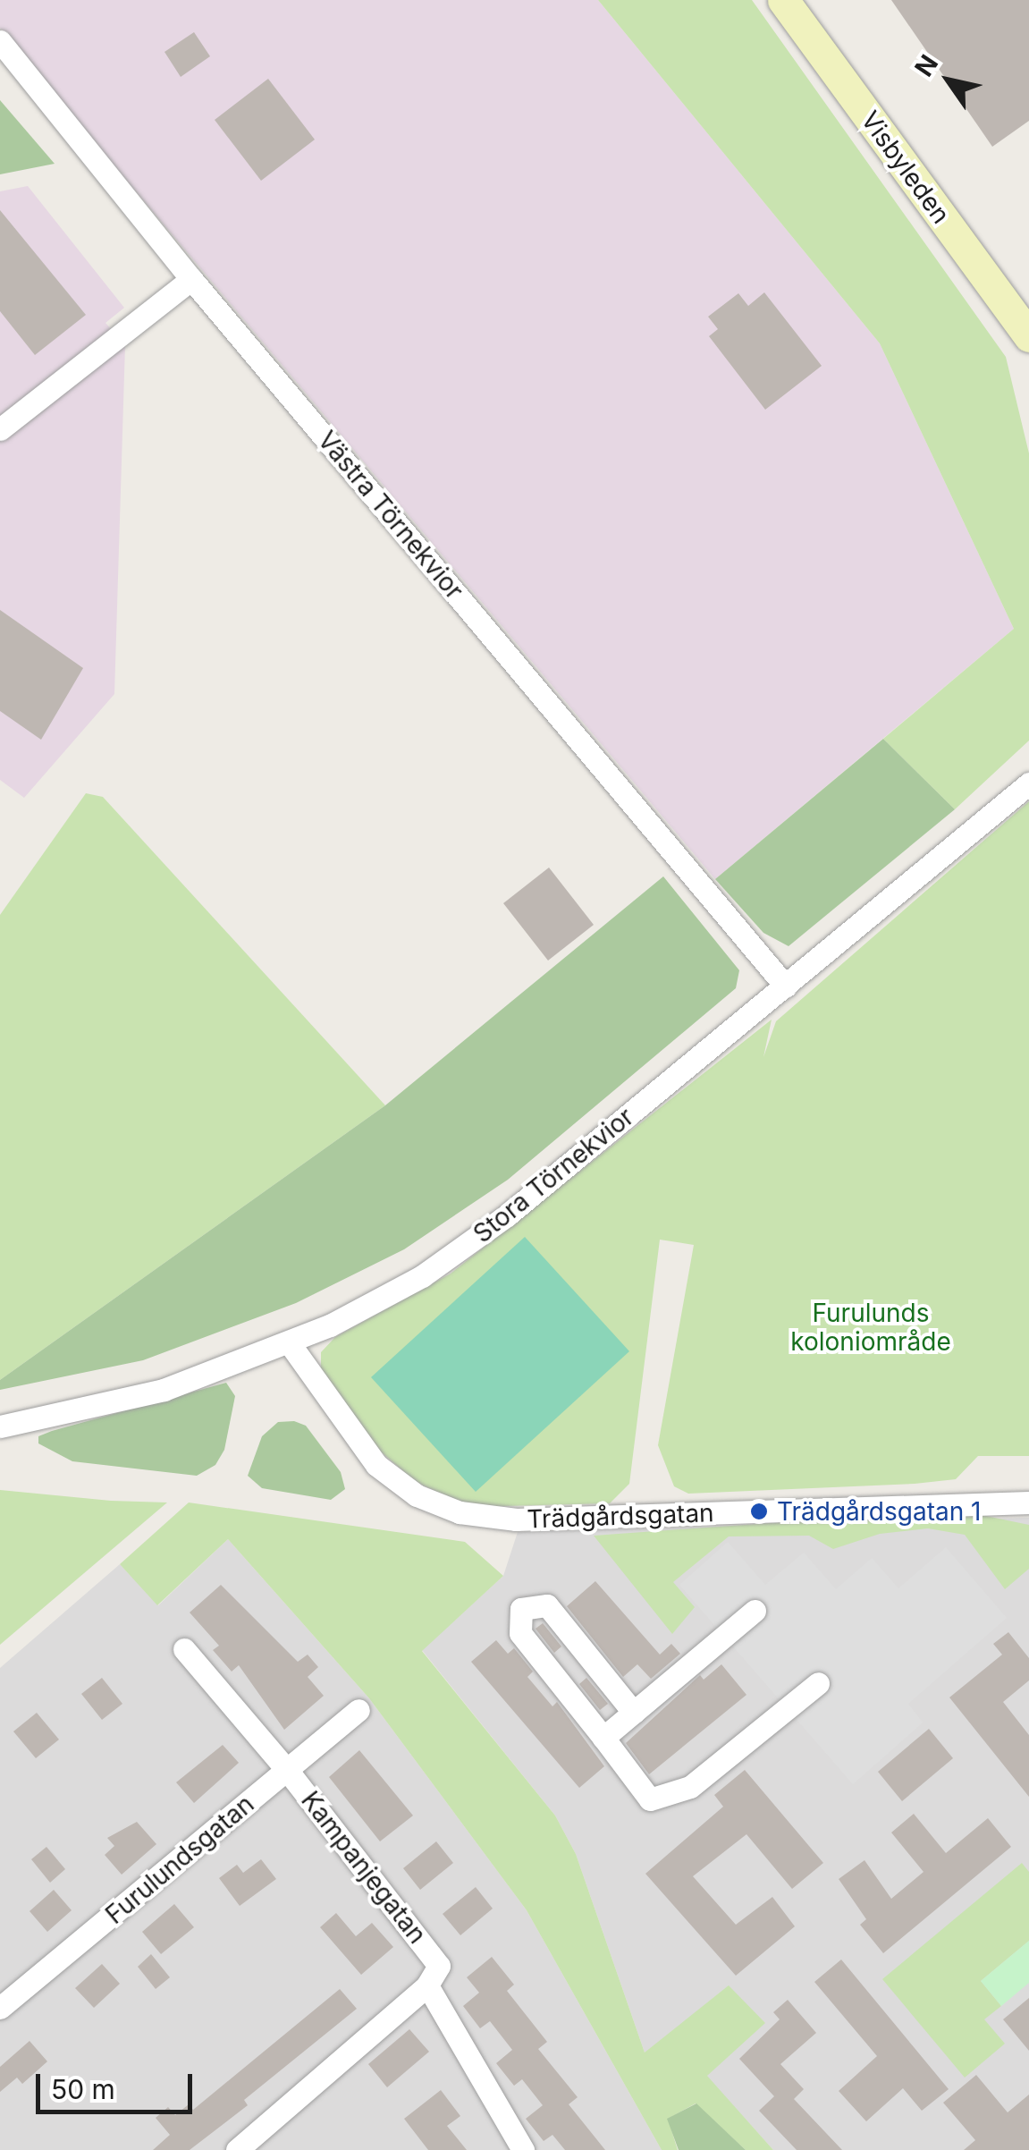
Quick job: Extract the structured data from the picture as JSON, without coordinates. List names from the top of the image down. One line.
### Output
{"streets":{"main road":["Visbyleden"],"street":["Västra Törnekvior","Stora Törnekvior","Trädgårdsgatan","Furulundsgatan","Kampanjegatan"]},"crossings":[["Västra Törnekvior","Stora Törnekvior"],["Stora Törnekvior","Trädgårdsgatan"],["Furulundsgatan","Kampanjegatan"]],"parks":["Furulunds koloniområde"],"places":["Trädgårdsgatan 1"],"scale_bar":"50 m","north":"top left"}
